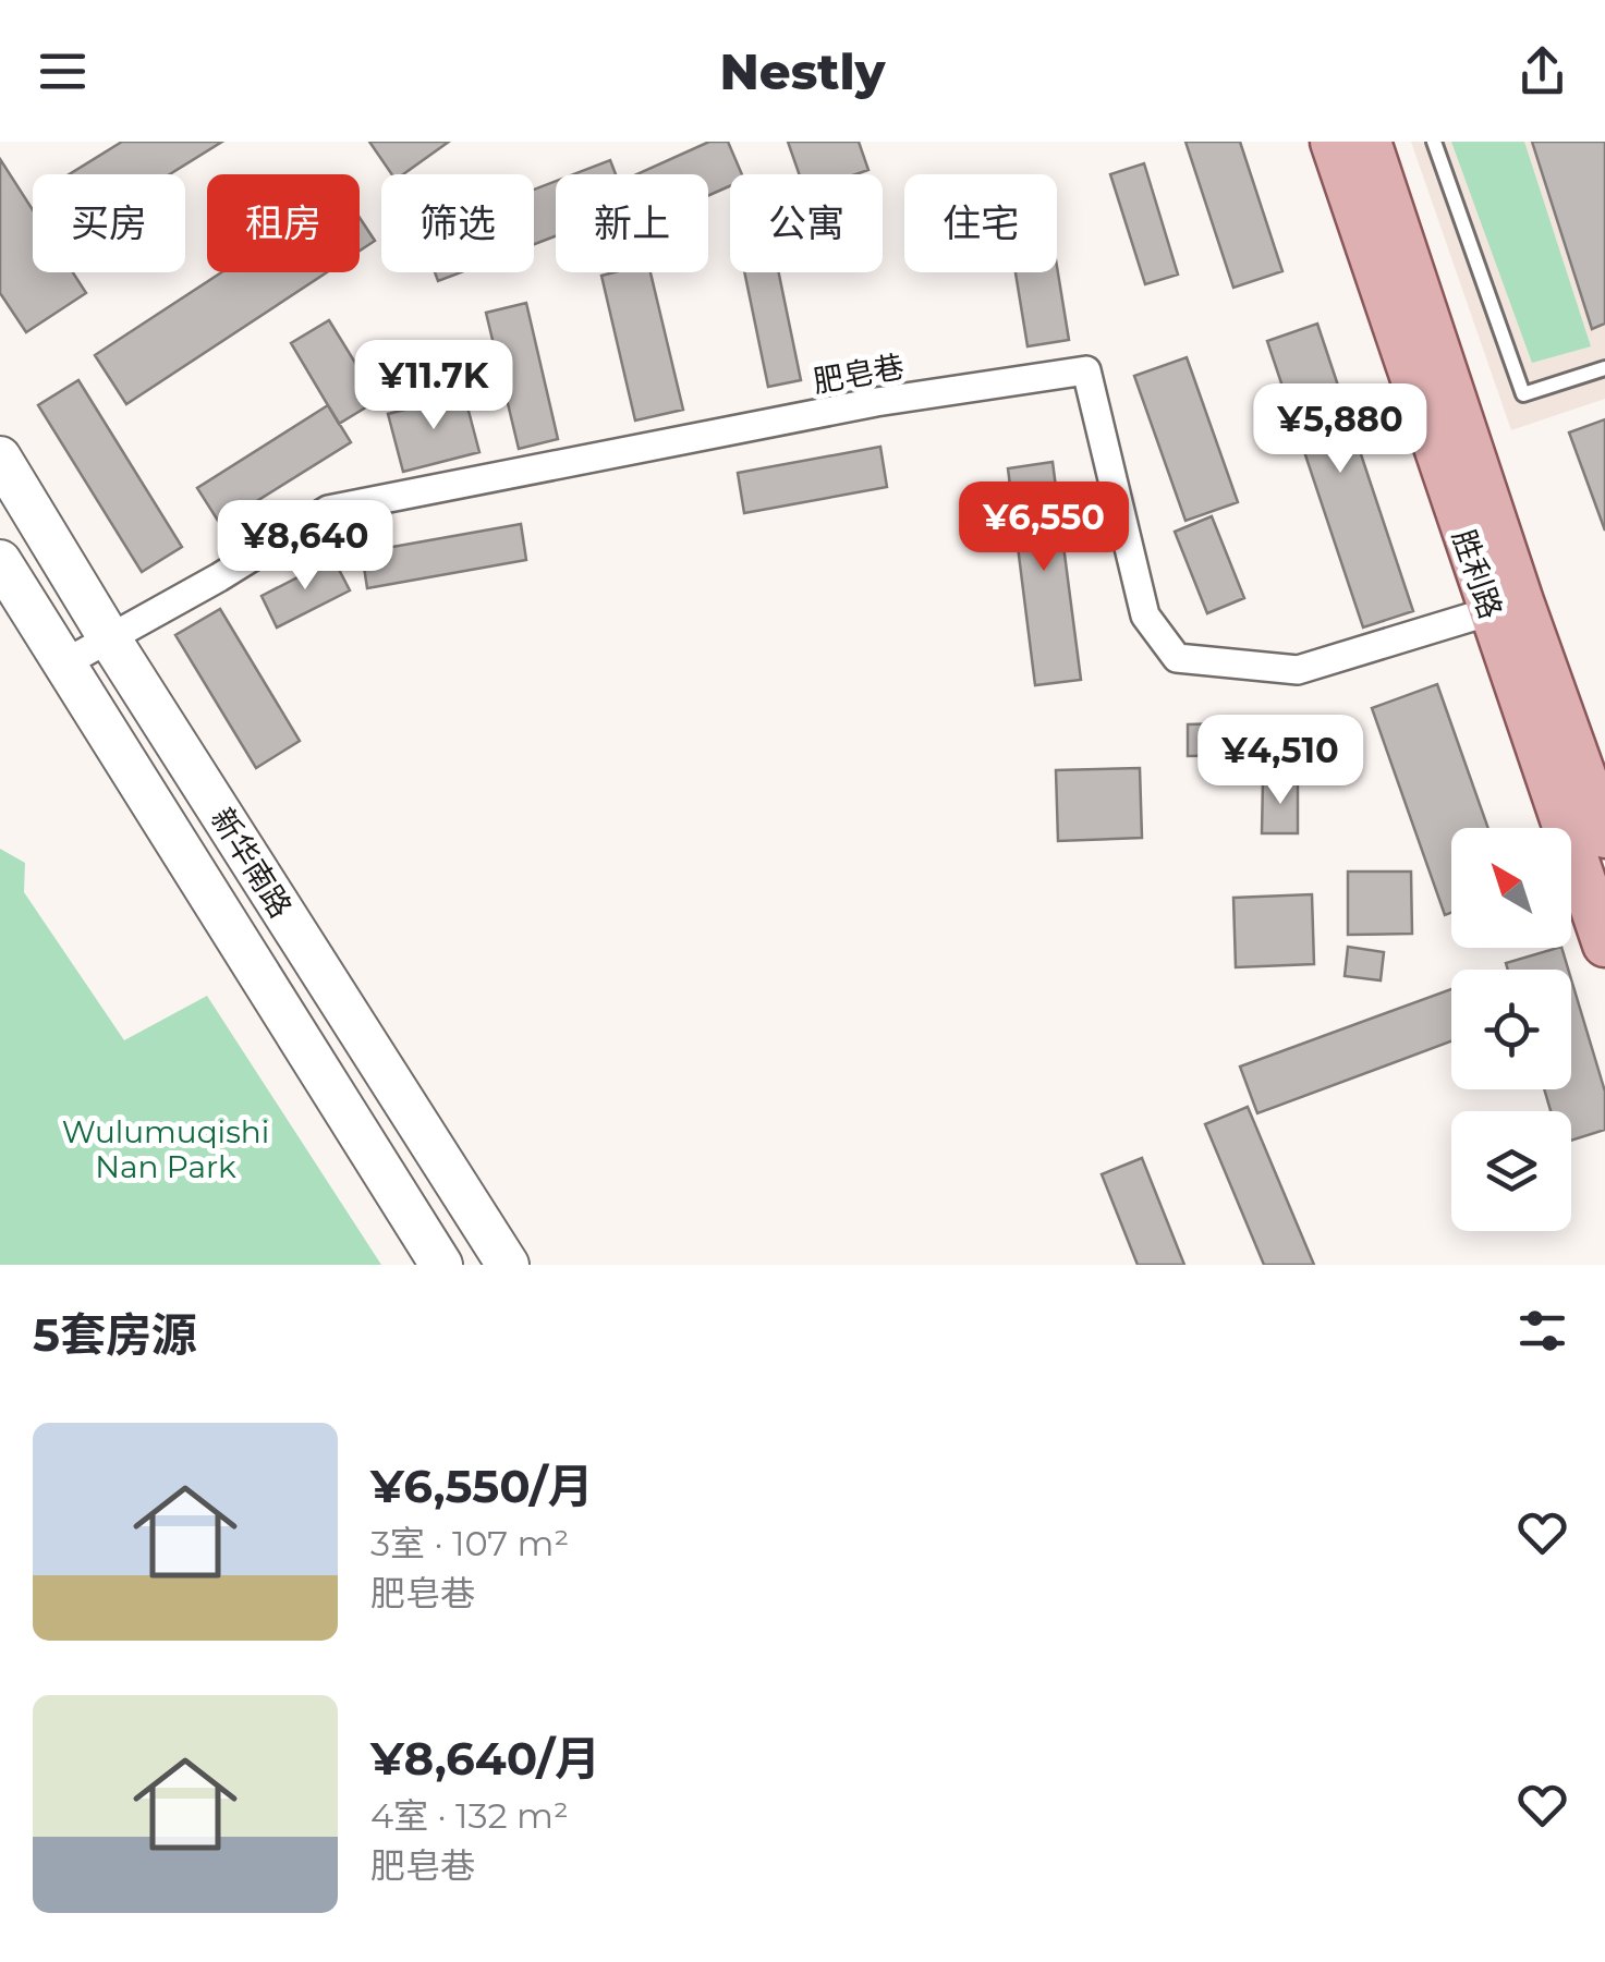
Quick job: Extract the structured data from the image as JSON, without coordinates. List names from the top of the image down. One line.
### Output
{"streets":{"main road":["胜利路","新华南路"],"street":["肥皂巷"]},"crossings":[["肥皂巷","胜利路"],["肥皂巷","新华南路"]],"parks":["Wulumuqishi Nan Park"],"north":"top left","page":{"header":"Nestly","chip":["买房","租房","筛选","新上","公寓","住宅"],"price":["¥11.7K","¥5,880","¥6,550","¥8,640","¥4,510"],"heading":"5套房源","list":[{"name":"¥6,550/月","note":"3室 · 107 m² · 肥皂巷"},{"name":"¥8,640/月","note":"4室 · 132 m² · 肥皂巷"}]}}
